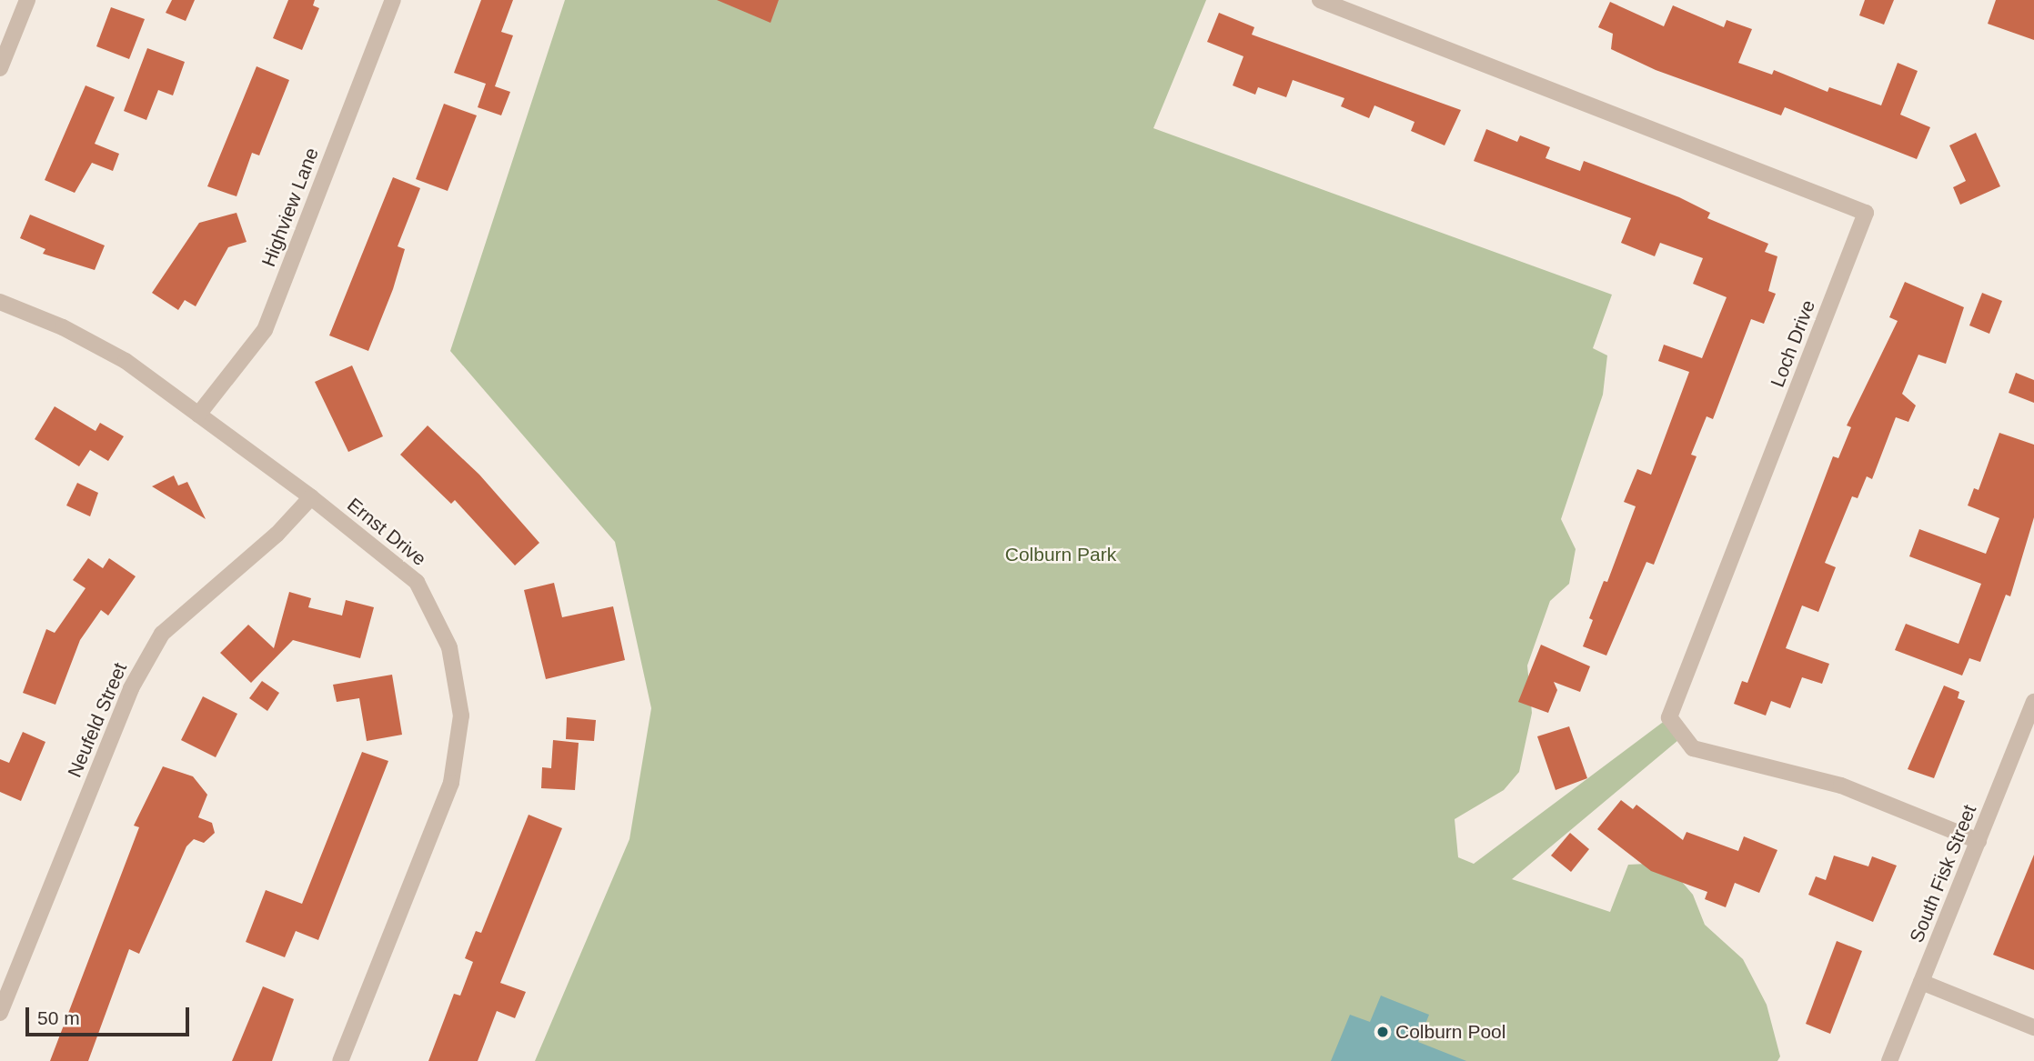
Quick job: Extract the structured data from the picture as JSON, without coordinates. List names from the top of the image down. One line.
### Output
{"streets":{"street":["Highview Lane","Loch Drive","Ernst Drive","Neufeld Street","South Fisk Street"]},"crossings":[["Highview Lane","Ernst Drive"],["Loch Drive","South Fisk Street"],["Ernst Drive","Neufeld Street"]],"parks":["Colburn Park"],"places":["Colburn Pool"],"scale_bar":"50 m"}
